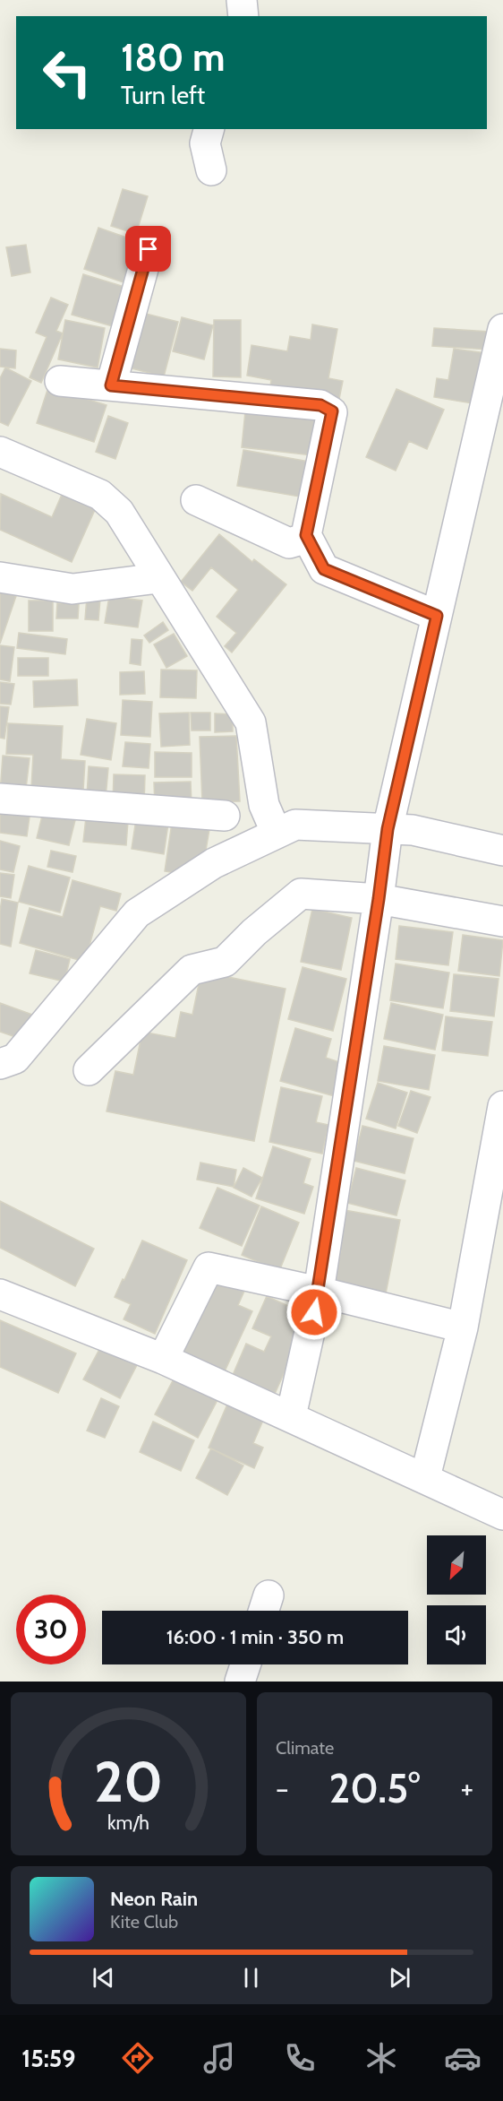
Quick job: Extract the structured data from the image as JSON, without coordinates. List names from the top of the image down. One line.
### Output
{"north":"bottom left","page":{"turn":["180 m","Turn left"],"limit":"30","trip":"16:00 · 1 min · 350 m","tile":"Climate","heat":["−","20.5°","+"],"song":["Neon Rain","Kite Club"],"tabs":"15:59","gauge":["20","km/h"]}}
